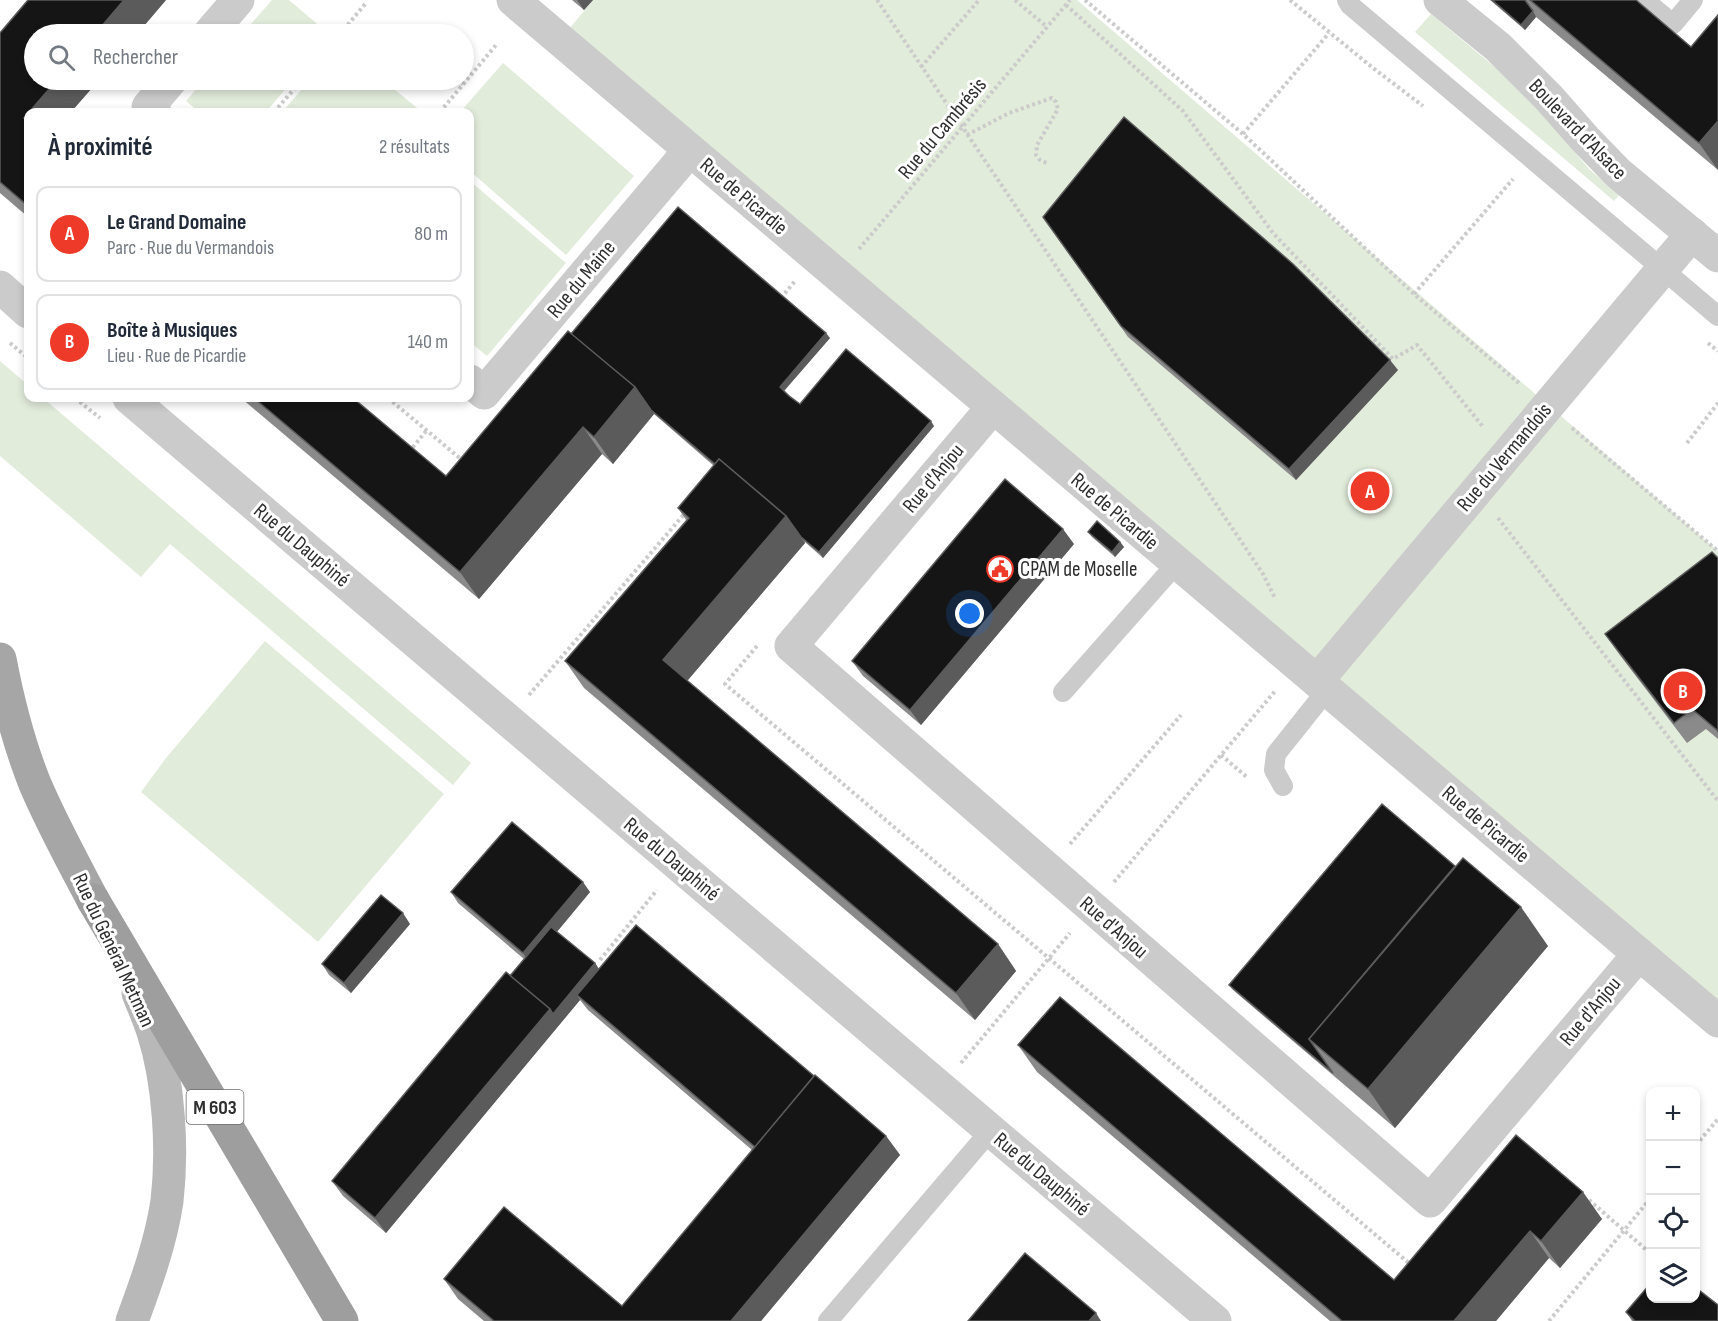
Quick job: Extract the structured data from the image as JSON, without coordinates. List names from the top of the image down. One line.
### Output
{"streets":{"highway":["M 603"],"main road":["Rue du Général Metman"],"street":["Boulevard d'Alsace","Rue de Picardie","Rue du Maine","Rue du Vermandois","Rue d'Anjou","Rue du Dauphiné"],"path":["Rue du Cambrésis"]},"crossings":[["Rue du Cambrésis","Rue de Picardie"],["Boulevard d'Alsace","Rue du Vermandois"],["Rue de Picardie","Rue du Maine"],["Rue de Picardie","Rue du Vermandois"],["Rue de Picardie","Rue d'Anjou"],["Rue du Général Metman","M 603"]],"places":{"public building":["CPAM de Moselle"]},"page":{"search":"Rechercher","heading":["À proximité","2 résultats"],"list":[{"mark":"A","name":"Le Grand Domaine","note":"Parc · Rue du Vermandois","value":"80 m"},{"mark":"B","name":"Boîte à Musiques","note":"Lieu · Rue de Picardie","value":"140 m"}],"pins":["A","B"],"map_buttons":["+","−"]}}
